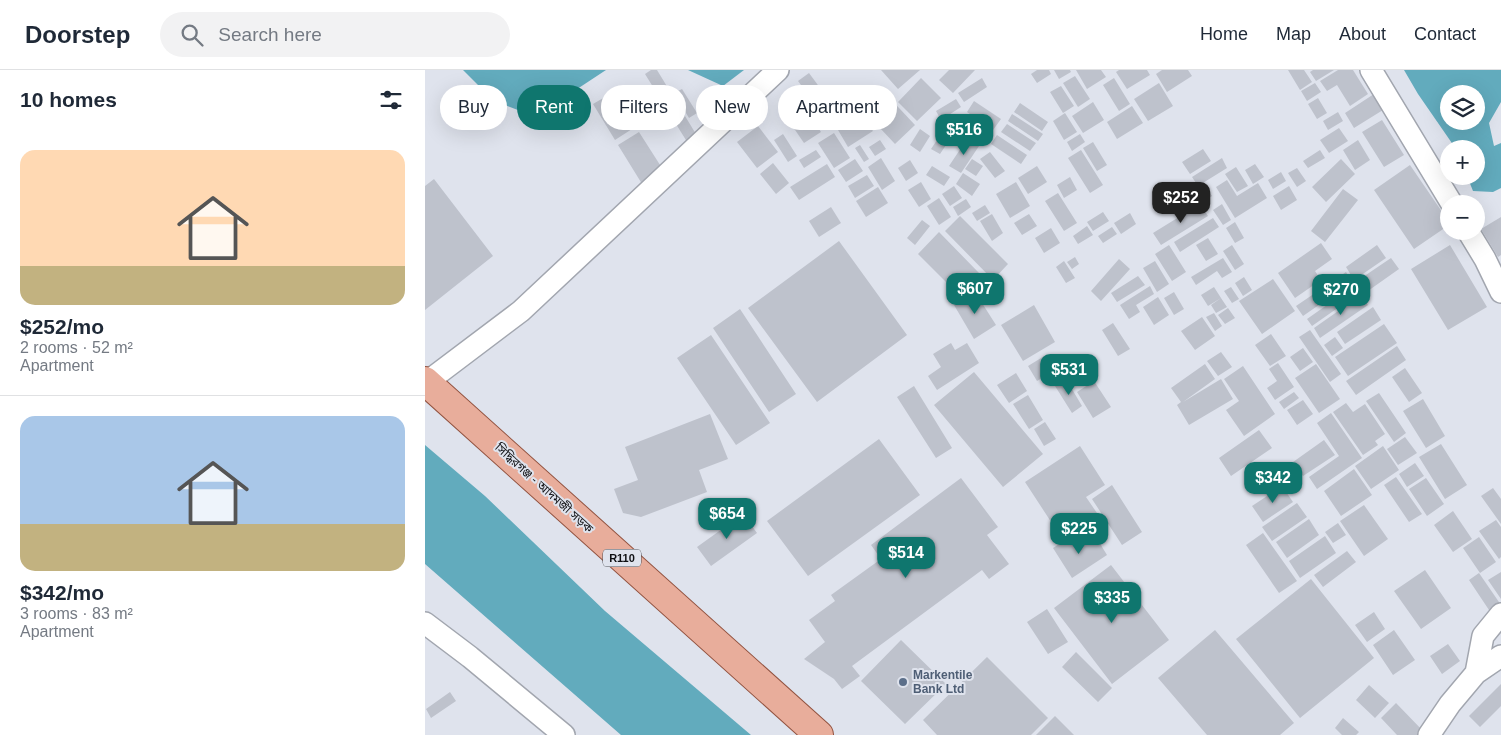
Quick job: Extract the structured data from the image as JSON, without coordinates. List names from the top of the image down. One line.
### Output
{"streets":{"main road":["সিদ্ধিরগঞ্জ - আদমজী সড়ক","R110"]},"places":["Markentile Bank Ltd"],"page":{"header":"Doorstep","search":"Search here","nav":["Home","Map","About","Contact"],"heading":"10 homes","map_buttons":["+","−"],"chip":["Buy","Rent","Filters","New","Apartment"],"price":["$516","$252","$607","$270","$531","$342","$654","$225","$514","$335"],"list":[{"name":"$252/mo","note":"2 rooms · 52 m² · Apartment"},{"name":"$342/mo","note":"3 rooms · 83 m² · Apartment"}]}}
